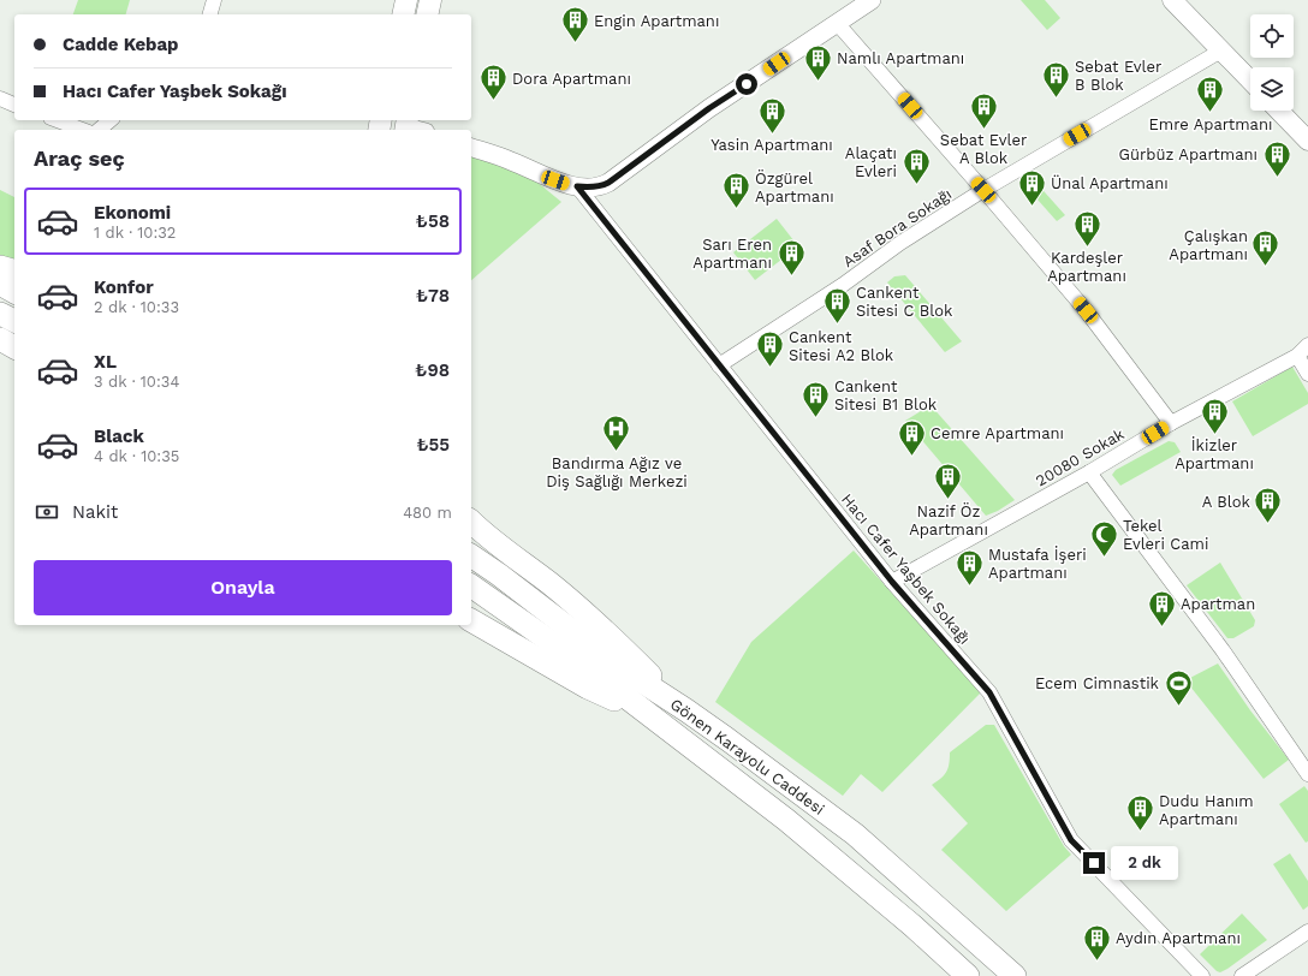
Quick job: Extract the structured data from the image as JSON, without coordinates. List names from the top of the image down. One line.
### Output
{"streets":{"highway":["Gönen Karayolu Caddesi"],"street":["Asaf Bora Sokağı","20080 Sokak","Hacı Cafer Yaşbek Sokağı"]},"crossings":[["Asaf Bora Sokağı","Hacı Cafer Yaşbek Sokağı"],["20080 Sokak","Hacı Cafer Yaşbek Sokağı"]],"places":{"building":["Engin Apartmanı","Namlı Apartmanı","Sebat Evler B Blok","Dora Apartmanı","Emre Apartmanı","Sebat Evler A Blok","Yasin Apartmanı","Gürbüz Apartmanı","Alaçatı Evleri","Ünal Apartmanı","Özgürel Apartmanı","Kardeşler Apartmanı","Çalışkan Apartmanı","Sarı Eren Apartmanı","Cankent Sitesi C Blok","Cankent Sitesi A2 Blok","Cankent Sitesi B1 Blok","İkizler Apartmanı","Cemre Apartmanı","Nazif Öz Apartmanı","A Blok","Mustafa İşeri Apartmanı","Apartman","Dudu Hanım Apartmanı","Aydın Apartmanı"],"hospital":["Bandırma Ağız ve Diş Sağlığı Merkezi"],"mosque":["Tekel Evleri Cami"],"sports":["Ecem Cimnastik"]},"page":{"banner":["Cadde Kebap","Hacı Cafer Yaşbek Sokağı"],"heading":"Araç seç","list":[{"name":"Ekonomi","note":"1 dk · 10:32","value":"₺58"},{"name":"Konfor","note":"2 dk · 10:33","value":"₺78"},{"name":"XL","note":"3 dk · 10:34","value":"₺98"},{"name":"Black","note":"4 dk · 10:35","value":"₺55"}],"pay":["Nakit","480 m"],"buttons":"Onayla","bubble":"2 dk"}}
